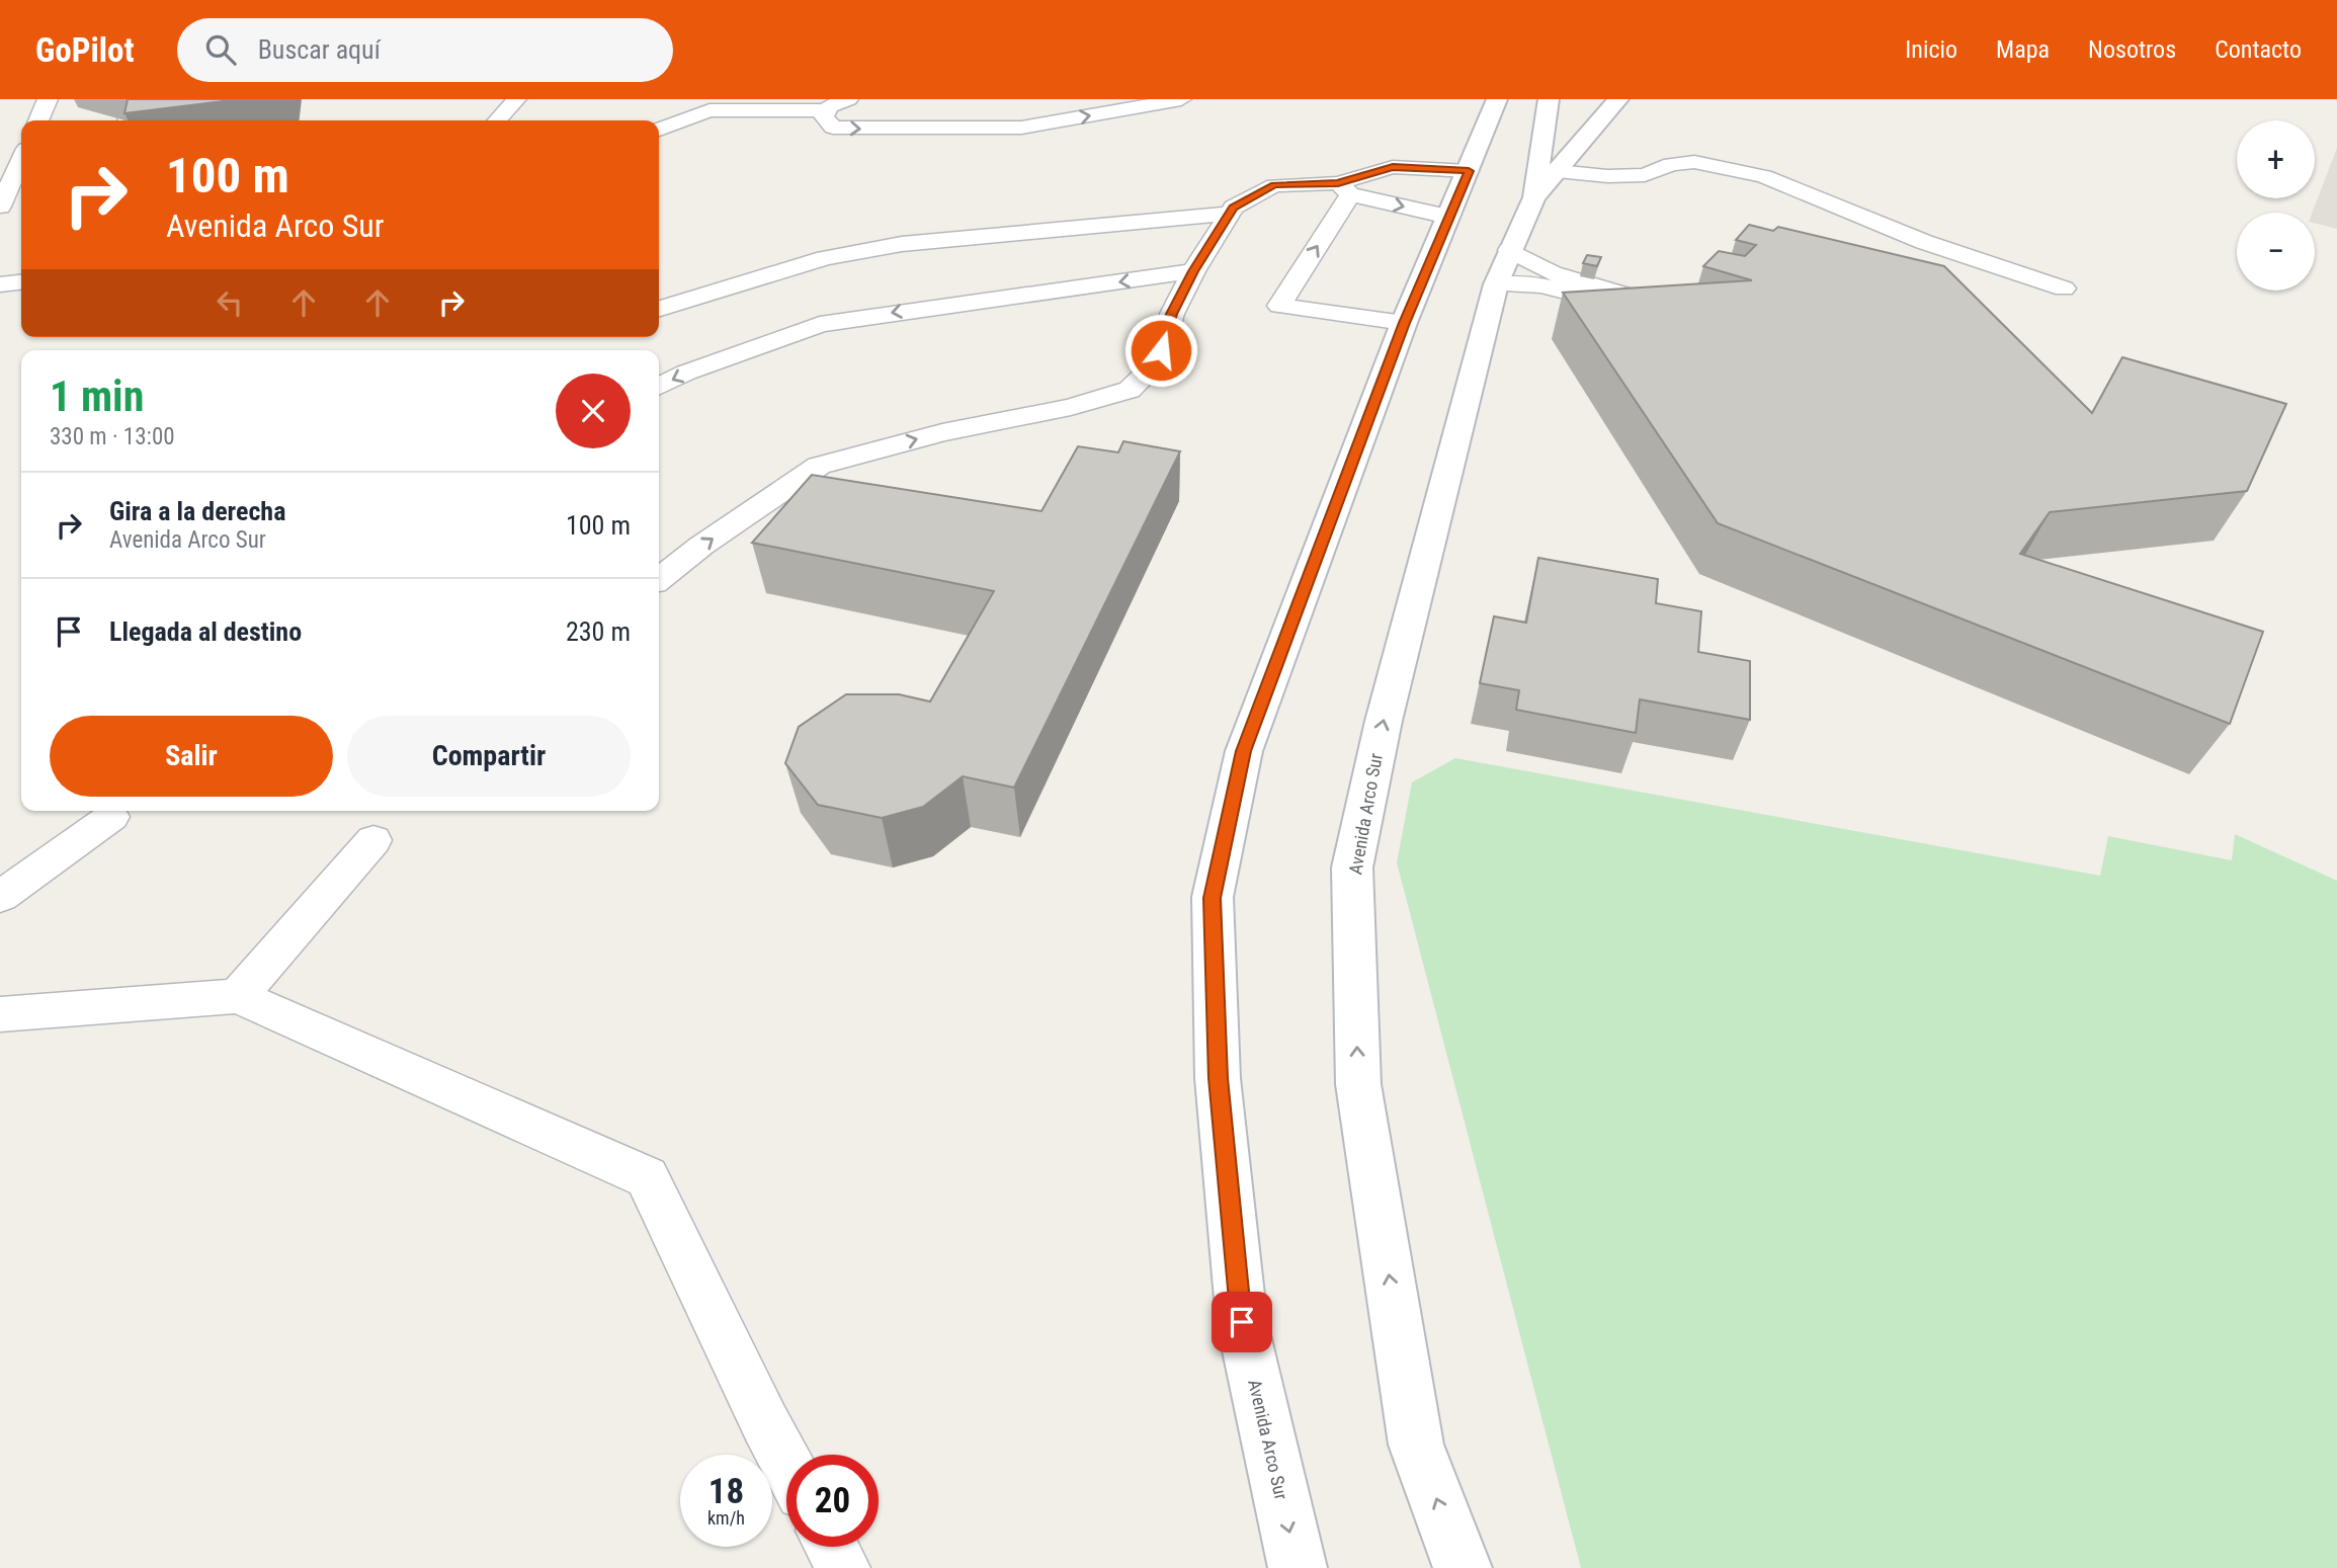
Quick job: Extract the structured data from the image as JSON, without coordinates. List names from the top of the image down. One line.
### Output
{"streets":{"main road":["Avenida Arco Sur"]},"page":{"header":"GoPilot","search":"Buscar aquí","nav":["Inicio","Mapa","Nosotros","Contacto"],"map_buttons":["+","−"],"turn":["100 m","Avenida Arco Sur"],"heading":["1 min","330 m · 13:00"],"list":[{"name":"Gira a la derecha","note":"Avenida Arco Sur","value":"100 m"},{"name":"Llegada al destino","value":"230 m"}],"buttons":["Salir","Compartir"],"speed":"18 km/h","limit":"20"}}
